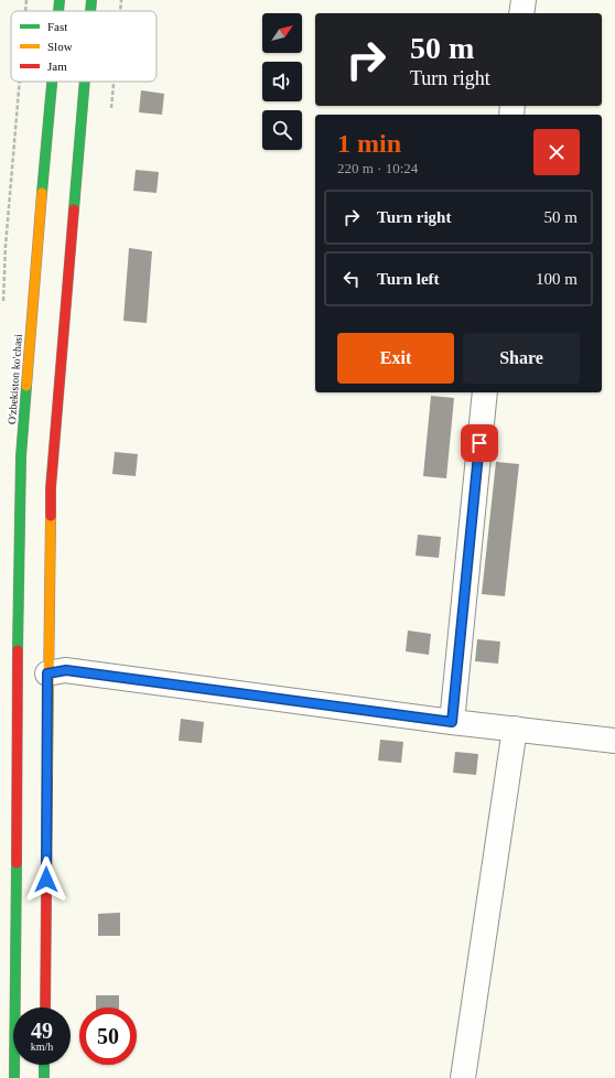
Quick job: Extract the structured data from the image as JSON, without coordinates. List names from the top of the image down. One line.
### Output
{"streets":{"main road":["O'zbekiston ko'chasi"]},"legend":["Fast","Slow","Jam"],"north":"top right","page":{"turn":["50 m","Turn right"],"heading":["1 min","220 m · 10:24"],"list":[{"name":"Turn right","value":"50 m"},{"name":"Turn left","value":"100 m"}],"buttons":["Exit","Share"],"speed":"49 km/h","limit":"50"}}
